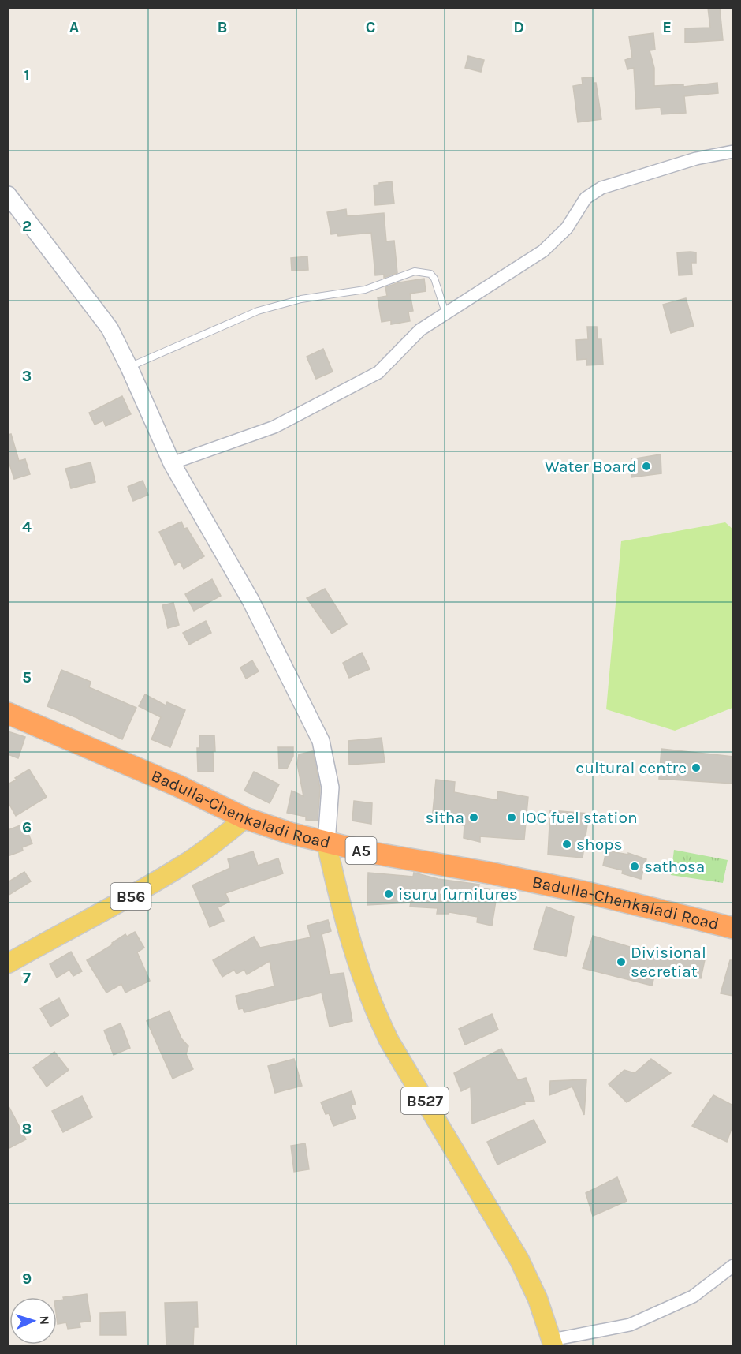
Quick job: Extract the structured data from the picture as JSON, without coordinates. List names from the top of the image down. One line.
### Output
{"streets":{"highway":["Badulla-Chenkaladi Road","A5"],"main road":["B56","B527"]},"crossings":[["Badulla-Chenkaladi Road","B56"],["Badulla-Chenkaladi Road","B527"]],"places":["Water Board","cultural centre","sitha","IOC fuel station","shops","sathosa","isuru furnitures","Divisional secretiat"],"north":"right","grid":{"columns":["A","B","C","D","E"],"rows":["1","2","3","4","5","6","7","8","9"]}}
